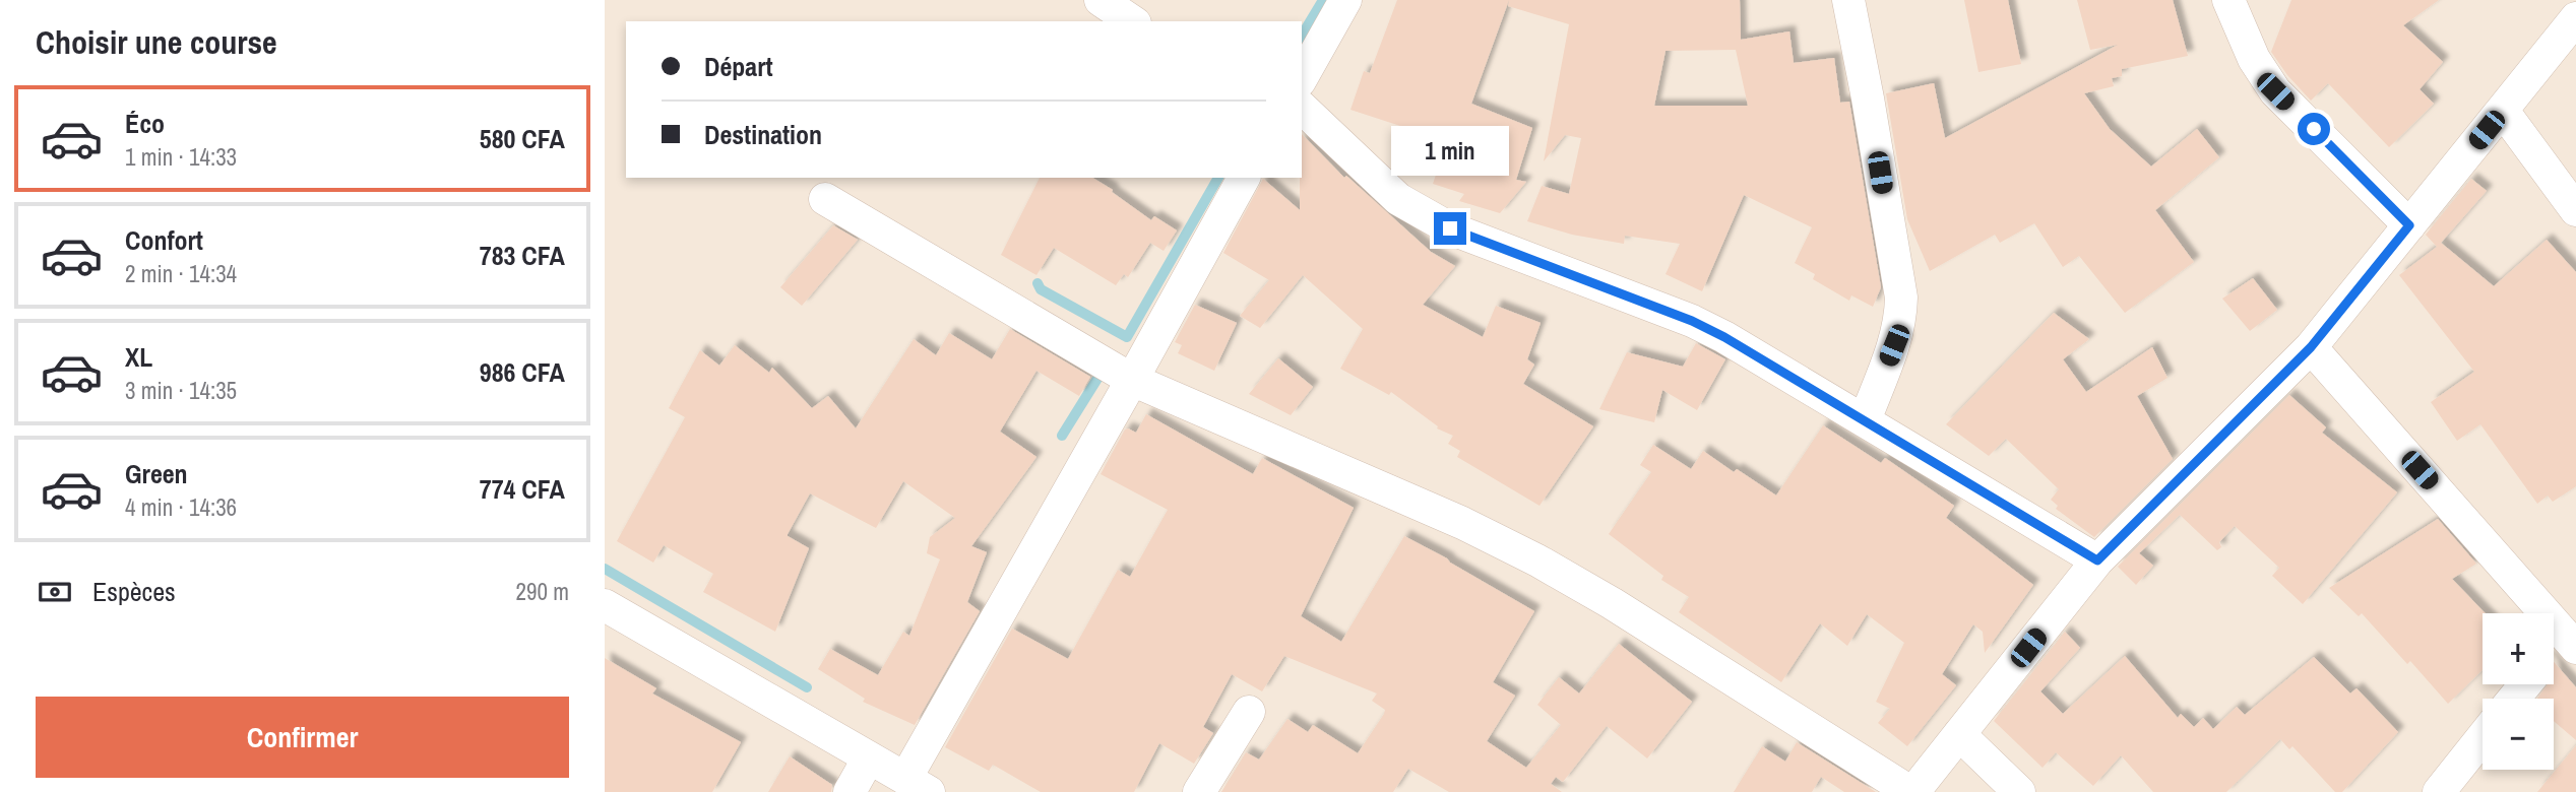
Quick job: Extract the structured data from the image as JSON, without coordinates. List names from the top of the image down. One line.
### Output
{"page":{"heading":"Choisir une course","banner":["Départ","Destination"],"list":[{"name":"Éco","note":"1 min · 14:33","value":"580 CFA"},{"name":"Confort","note":"2 min · 14:34","value":"783 CFA"},{"name":"XL","note":"3 min · 14:35","value":"986 CFA"},{"name":"Green","note":"4 min · 14:36","value":"774 CFA"}],"bubble":"1 min","pay":["Espèces","290 m"],"map_buttons":["+","−"],"buttons":"Confirmer"}}
